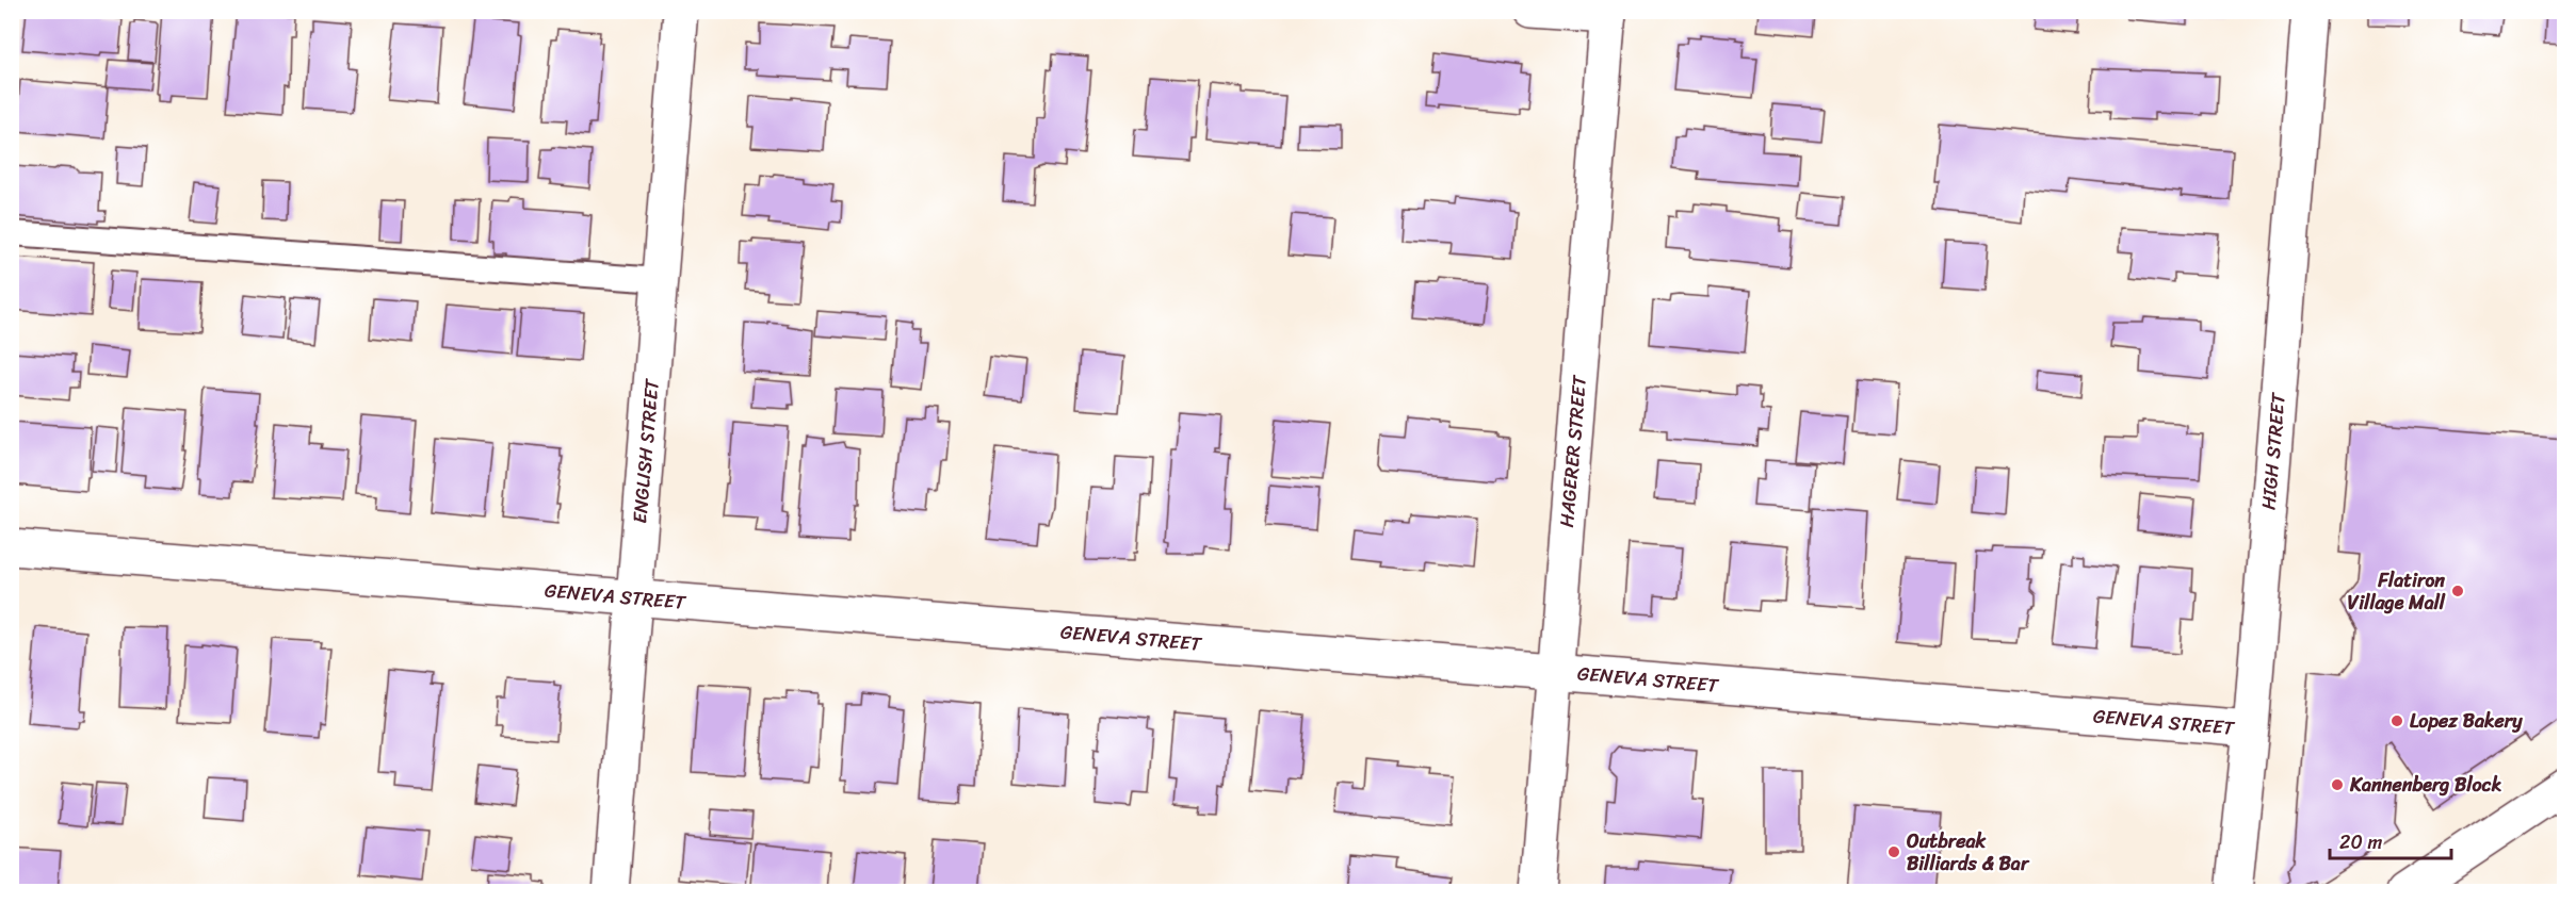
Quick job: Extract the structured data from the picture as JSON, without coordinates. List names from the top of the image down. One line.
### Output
{"streets":{"street":["ENGLISH STREET","HAGERER STREET","HIGH STREET","GENEVA STREET"]},"crossings":[["ENGLISH STREET","GENEVA STREET"],["HAGERER STREET","GENEVA STREET"],["HIGH STREET","GENEVA STREET"]],"places":["Flatiron Village Mall","Lopez Bakery","Kannenberg Block","Outbreak Billiards & Bar"],"scale_bar":"20 m"}
